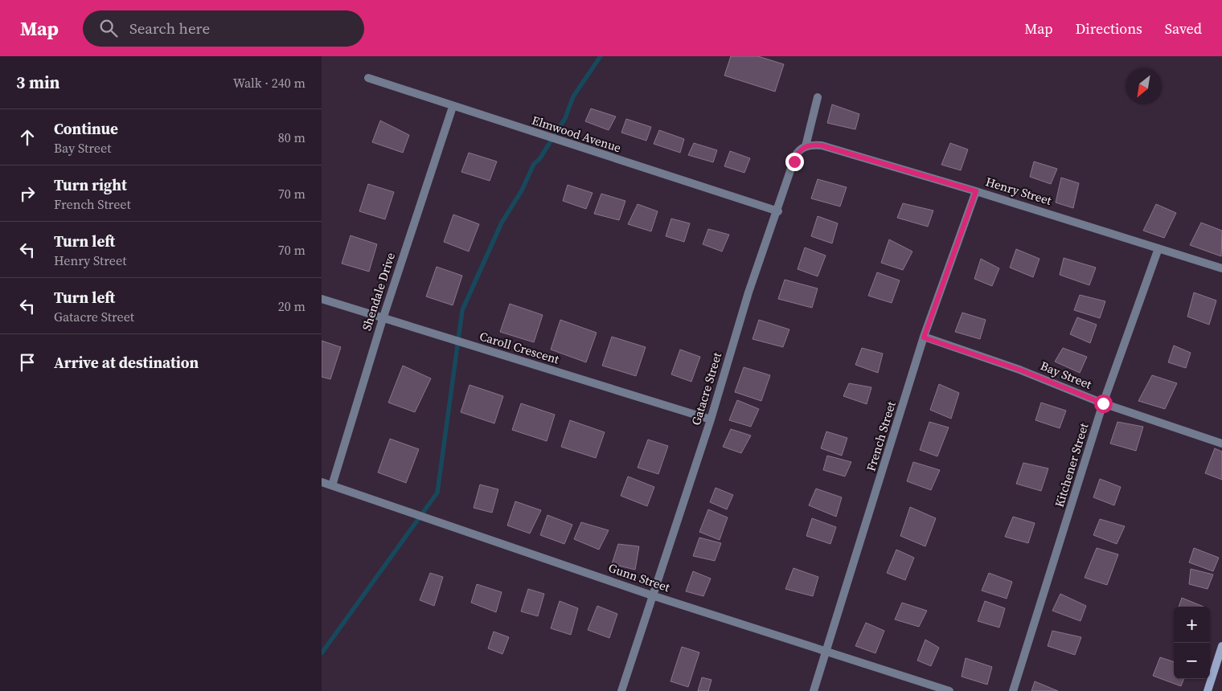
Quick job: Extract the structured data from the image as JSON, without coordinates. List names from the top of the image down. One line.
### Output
{"streets":{"street":["Elmwood Avenue","Henry Street","Shendale Drive","Caroll Crescent","Bay Street","Gatacre Street","French Street","Kitchener Street","Gunn Street"]},"crossings":[["Elmwood Avenue","Shendale Drive"],["Elmwood Avenue","Gatacre Street"],["Henry Street","Gatacre Street"],["Henry Street","French Street"],["Henry Street","Kitchener Street"],["Shendale Drive","Caroll Crescent"],["Shendale Drive","Gunn Street"],["Caroll Crescent","Gatacre Street"],["Bay Street","French Street"],["Bay Street","Kitchener Street"],["Gatacre Street","Gunn Street"],["French Street","Gunn Street"]],"north":"bottom left","page":{"header":"Map","search":"Search here","nav":["Map","Directions","Saved"],"heading":["3 min","Walk · 240 m"],"list":[["Continue","Bay Street","80 m"],["Turn right","French Street","70 m"],["Turn left","Henry Street","70 m"],["Turn left","Gatacre Street","20 m"],"Arrive at destination"],"map_buttons":["+","−"]}}
